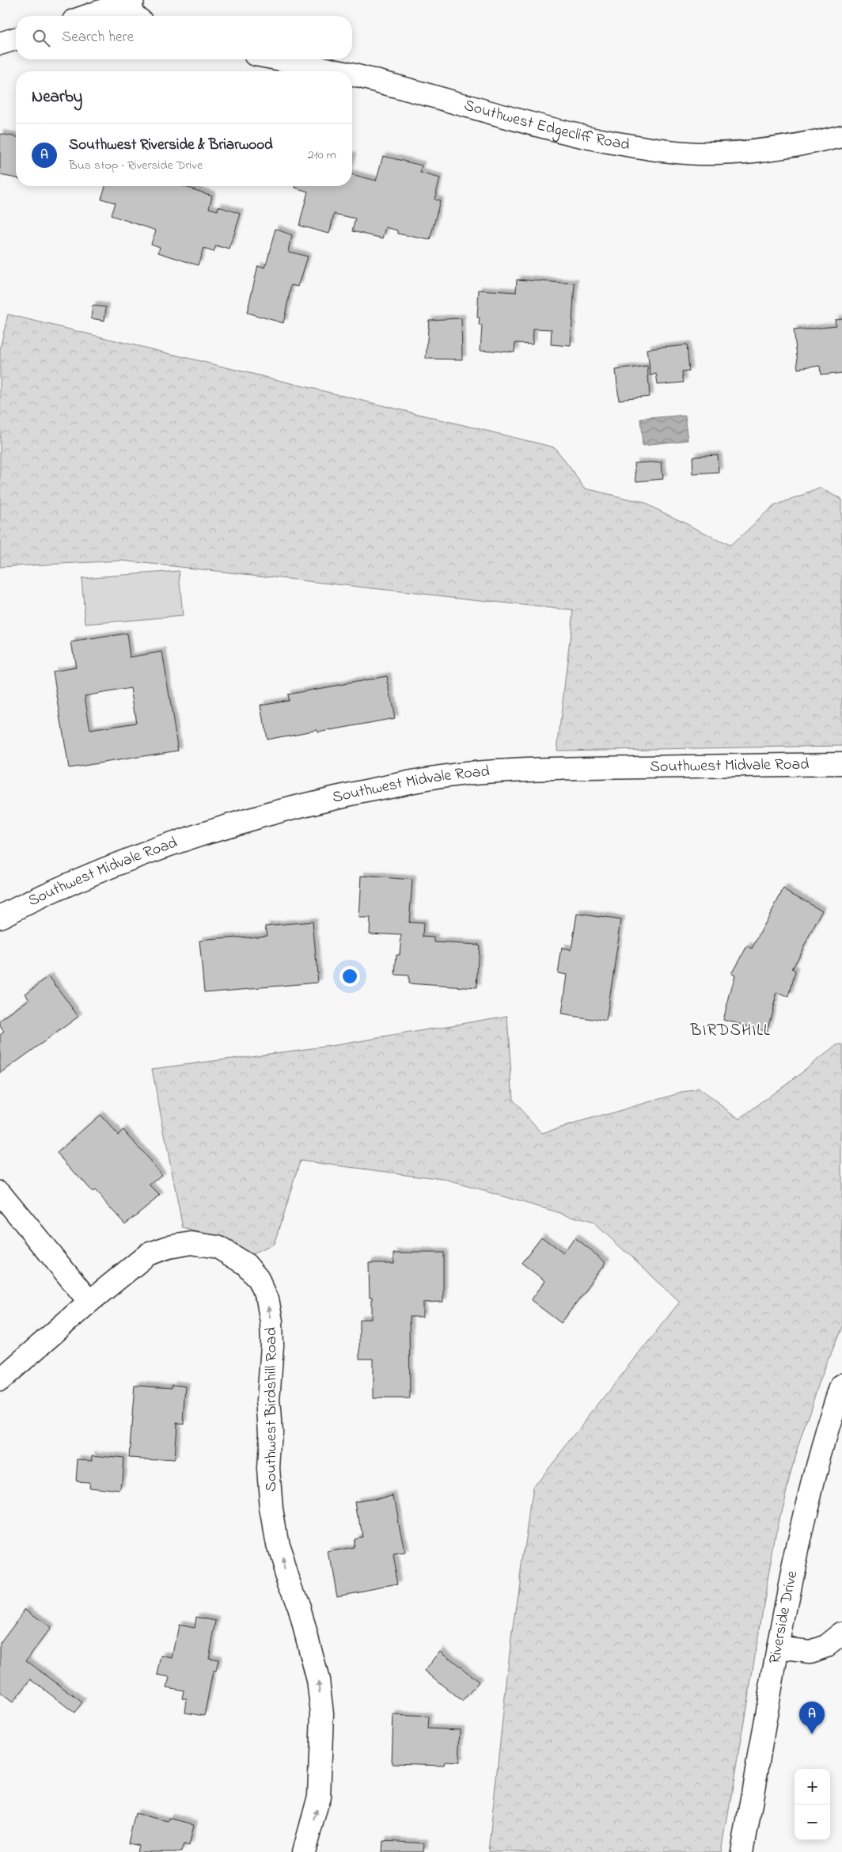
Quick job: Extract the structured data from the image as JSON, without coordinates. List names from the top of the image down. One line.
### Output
{"streets":{"street":["Southwest Edgecliff Road","Southwest Midvale Road","Southwest Birdshill Road","Riverside Drive"]},"districts":["BIRDSHILL"],"page":{"search":"Search here","heading":"Nearby","list":[{"mark":"A","name":"Southwest Riverside & Briarwood","note":"Bus stop · Riverside Drive","value":"210 m"}],"pins":"A","map_buttons":["+","−"]}}
